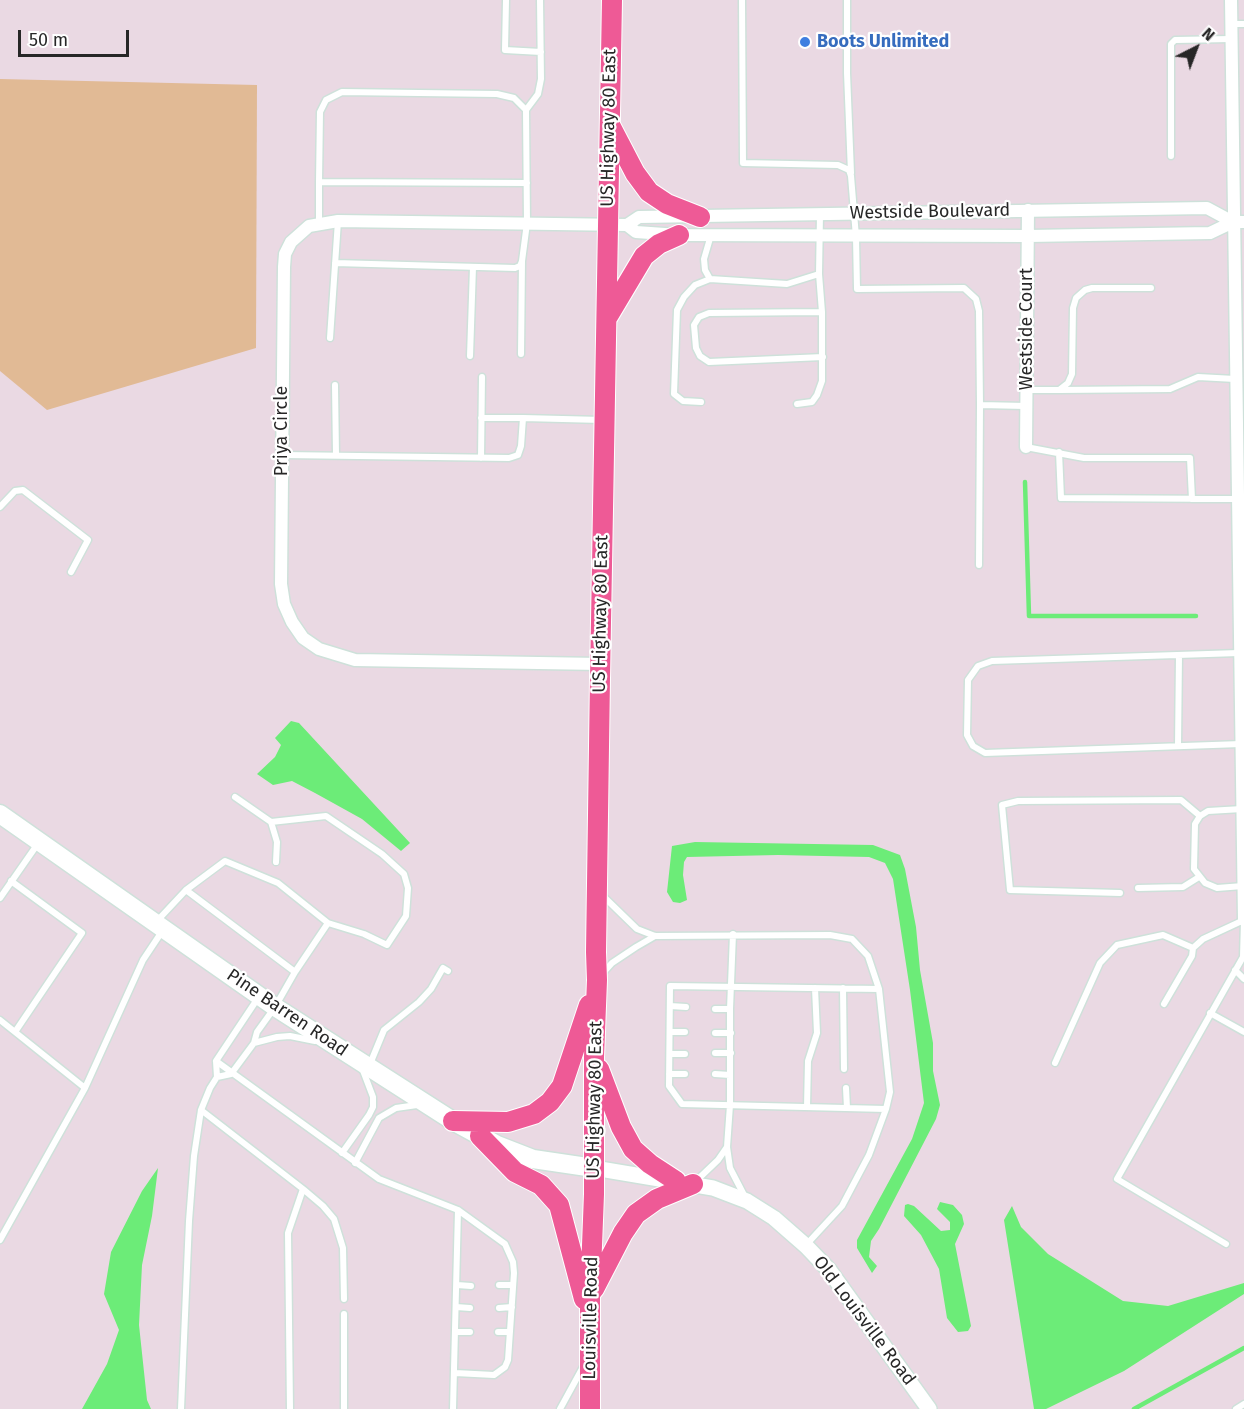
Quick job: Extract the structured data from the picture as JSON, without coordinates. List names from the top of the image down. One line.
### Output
{"streets":{"main road":["US Highway 80 East","Pine Barren Road","Louisville Road"],"street":["Westside Boulevard","Westside Court","Priya Circle","Old Louisville Road"]},"crossings":[["US Highway 80 East","Westside Boulevard"],["US Highway 80 East","Priya Circle"],["US Highway 80 East","Pine Barren Road"],["US Highway 80 East","Louisville Road"],["US Highway 80 East","Old Louisville Road"],["Westside Boulevard","Westside Court"],["Westside Boulevard","Priya Circle"],["Pine Barren Road","Old Louisville Road"]],"places":["Boots Unlimited"],"scale_bar":"50 m","north":"top right"}
